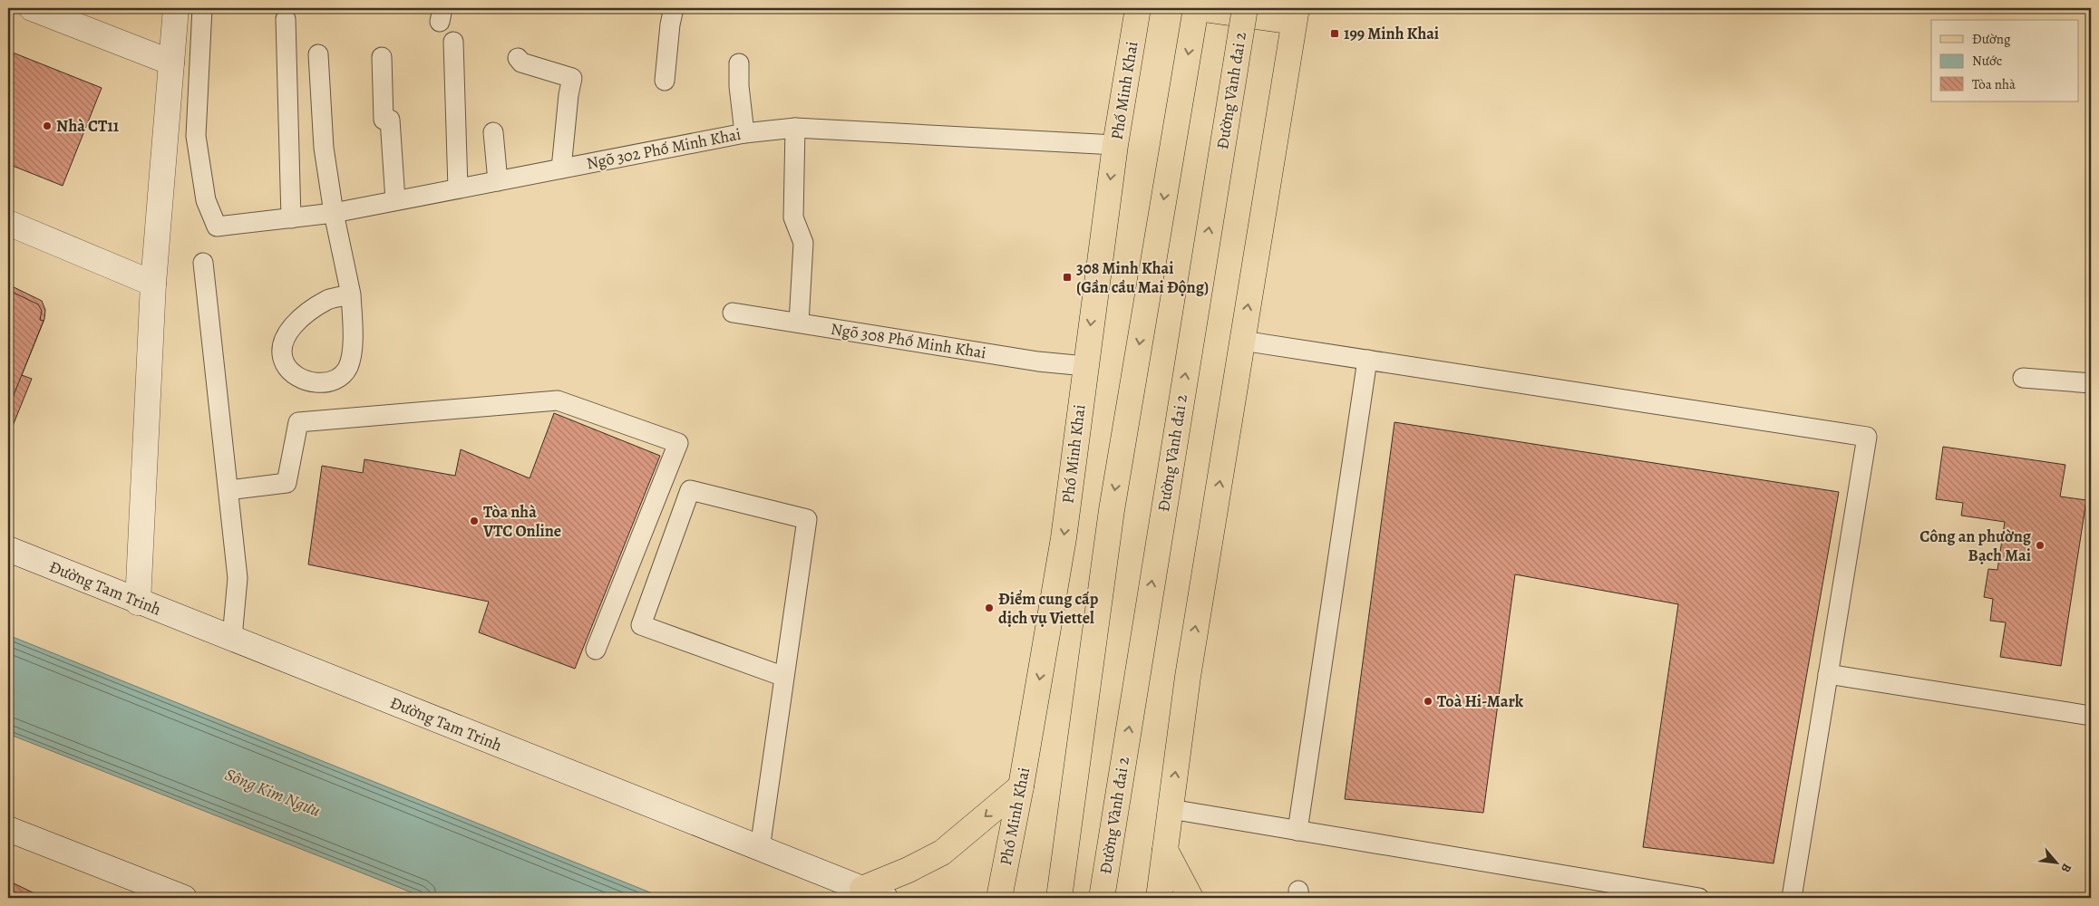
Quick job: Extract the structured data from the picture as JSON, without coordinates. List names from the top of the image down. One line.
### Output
{"streets":{"main road":["Phố Minh Khai","Đường Vành đai 2","Đường Tam Trinh"],"lane":["Ngõ 302 Phố Minh Khai","Ngõ 308 Phố Minh Khai"]},"crossings":[["Phố Minh Khai","Ngõ 302 Phố Minh Khai"],["Phố Minh Khai","Ngõ 308 Phố Minh Khai"]],"water":["Sông Kim Ngưu"],"places":{"transit":["199 Minh Khai","308 Minh Khai (Gần cầu Mai Động)"],"other":["Nhà CT11","Tòa nhà VTC Online","Công an phường Bạch Mai","Điểm cung cấp dịch vụ Viettel","Toà Hi-Mark"]},"legend":["Đường","Nước","Tòa nhà"],"north":"bottom right"}
